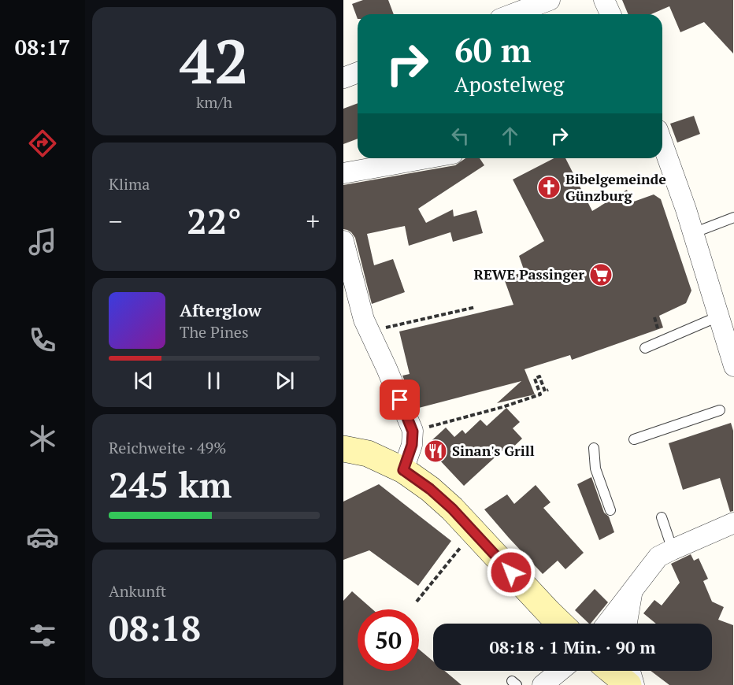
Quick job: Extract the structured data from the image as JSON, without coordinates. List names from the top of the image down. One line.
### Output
{"places":{"church":["Bibelgemeinde Günzburg"],"supermarket":["REWE Passinger"],"restaurant":["Sinan's Grill"]},"page":{"tabs":"08:17","tile":[["42","km/h"],"Klima",["Reichweite · 49%","245 km"],["Ankunft","08:18"]],"turn":["60 m","Apostelweg"],"heat":["−","22°","+"],"song":["Afterglow","The Pines"],"limit":"50","trip":"08:18 · 1 Min. · 90 m"}}
